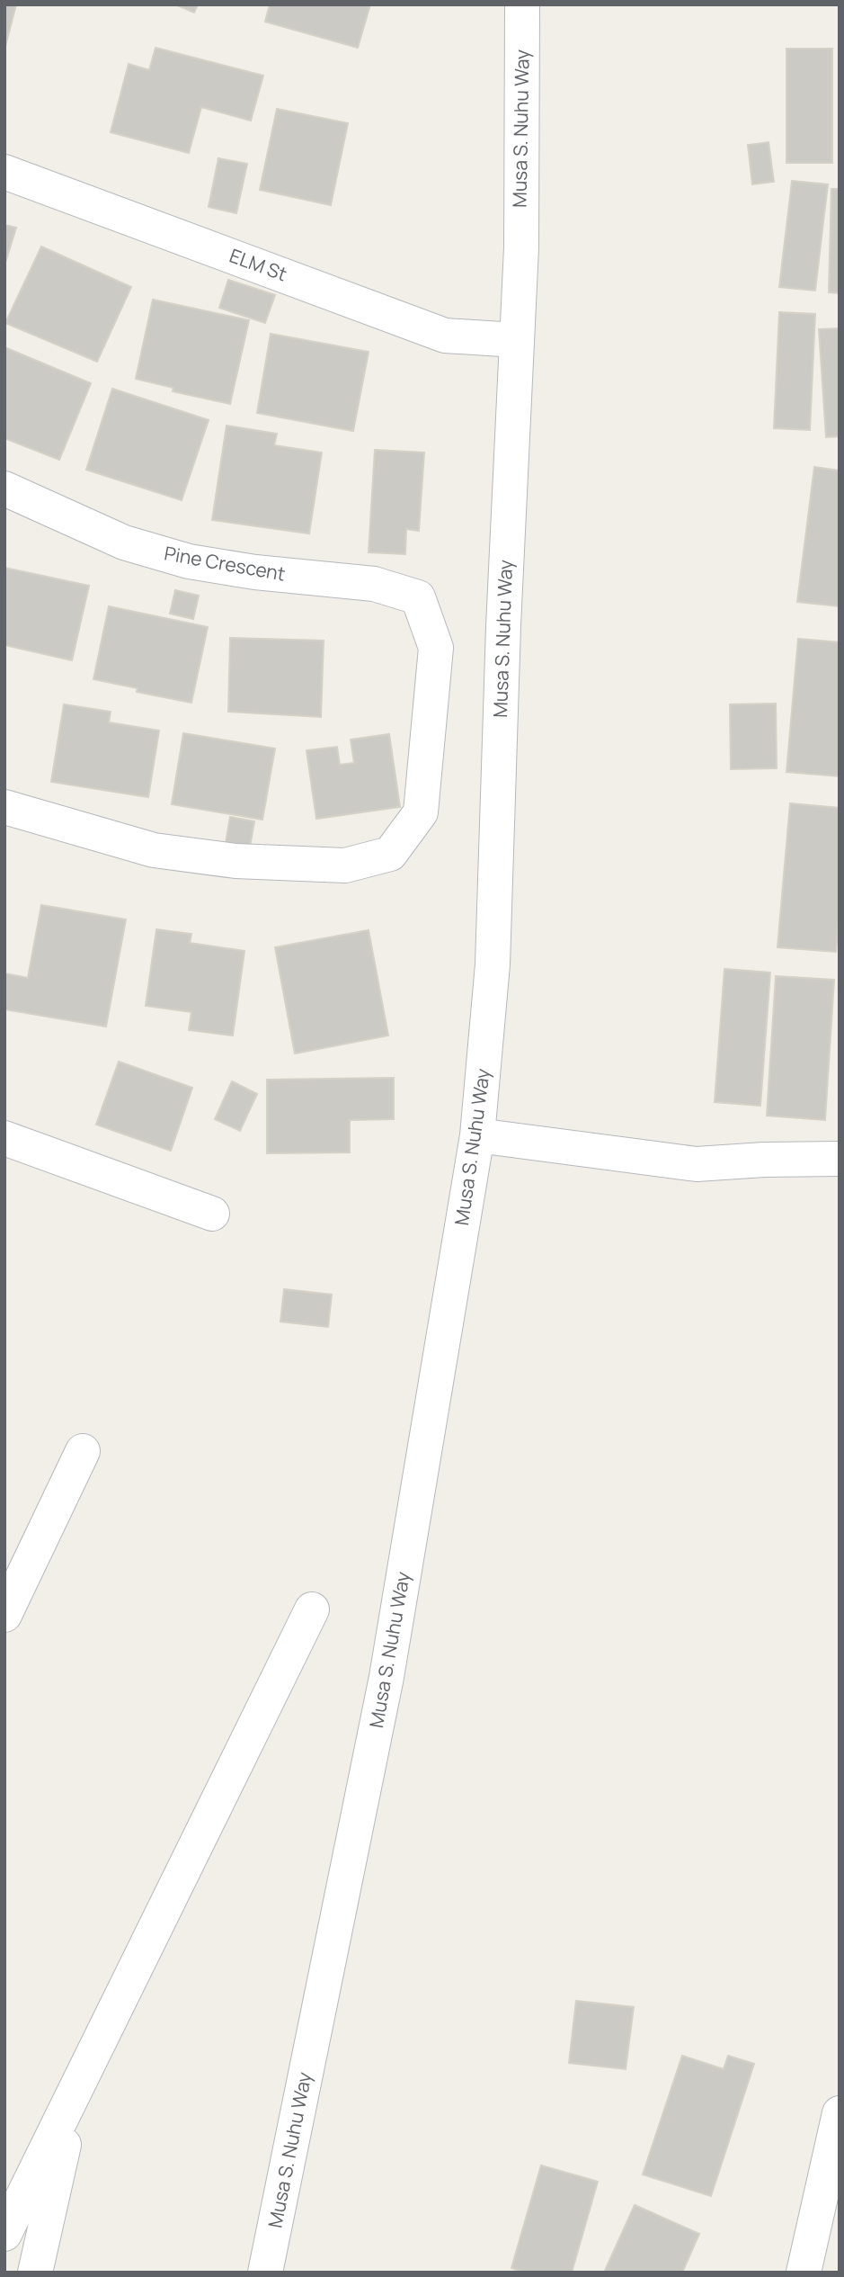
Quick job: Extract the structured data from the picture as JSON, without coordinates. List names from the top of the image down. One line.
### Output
{"streets":{"street":["Musa S. Nuhu Way","ELM St","Pine Crescent"]},"crossings":[["Musa S. Nuhu Way","ELM St"]]}
